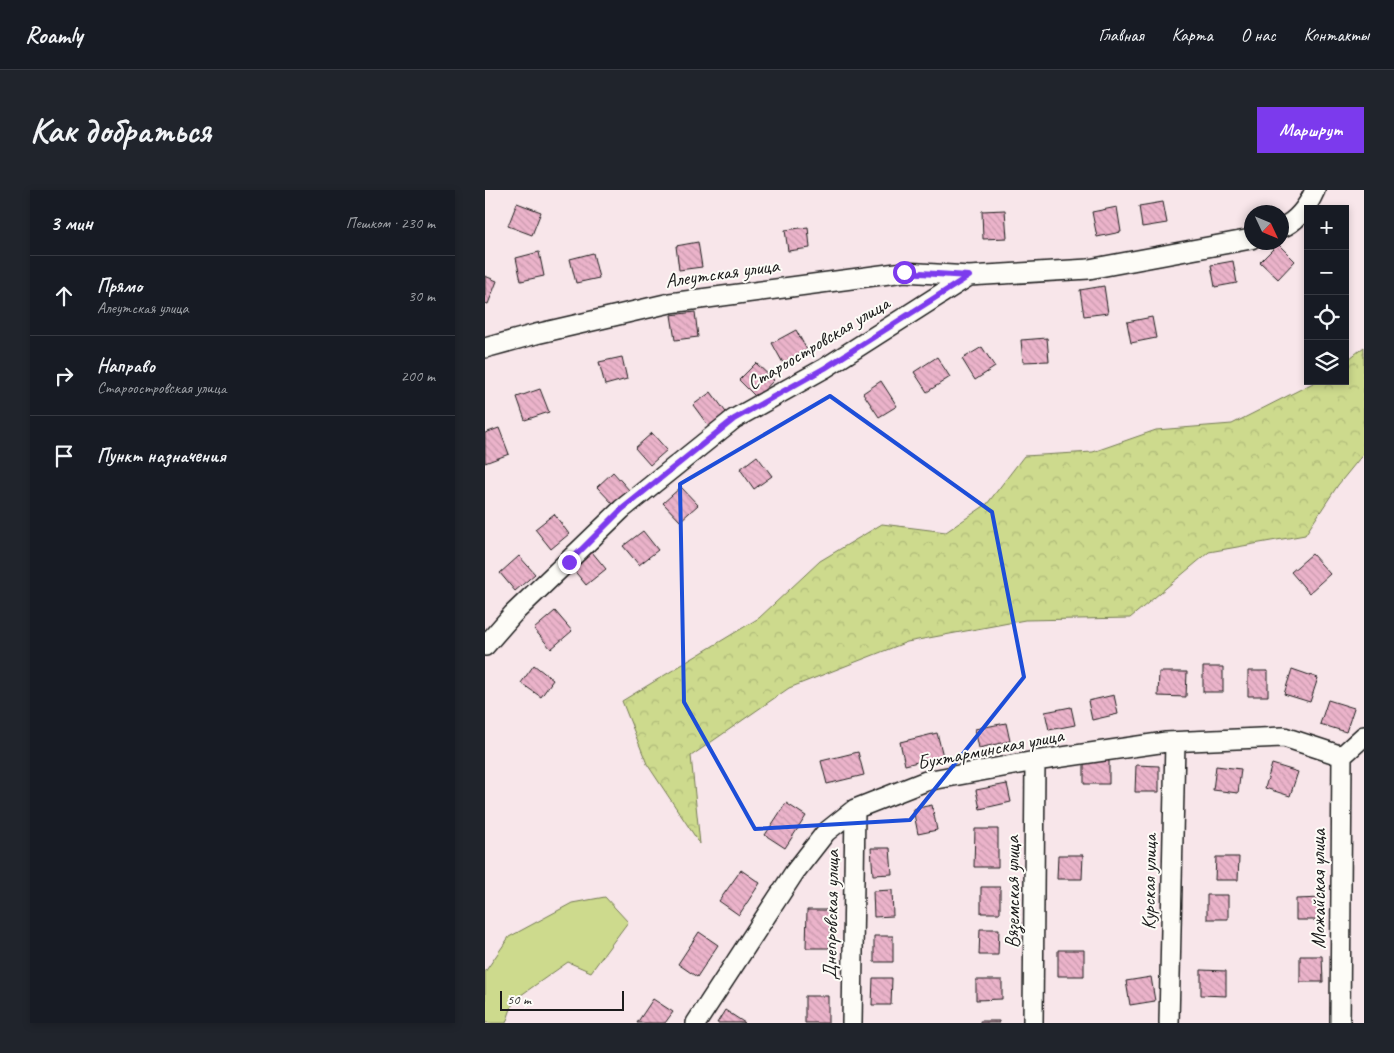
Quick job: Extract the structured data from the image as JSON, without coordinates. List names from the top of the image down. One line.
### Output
{"streets":{"street":["Алеутская улица","Староостровская улица","Бухтарминская улица","Курская улица","Можайская улица","Вяземская улица","Днепровская улица"]},"crossings":[["Алеутская улица","Староостровская улица"],["Бухтарминская улица","Курская улица"],["Бухтарминская улица","Можайская улица"],["Бухтарминская улица","Вяземская улица"],["Бухтарминская улица","Днепровская улица"]],"scale_bar":"50 m","north":"bottom right","page":{"header":"Roamly","nav":["Главная","Карта","О нас","Контакты"],"buttons":"Маршрут","title":"Как добраться","heading":["3 мин","Пешком · 230 m"],"map_buttons":["+","−"],"list":[["Прямо","Алеутская улица","30 m"],["Направо","Староостровская улица","200 m"],"Пункт назначения"],"scale":"50 m"}}
